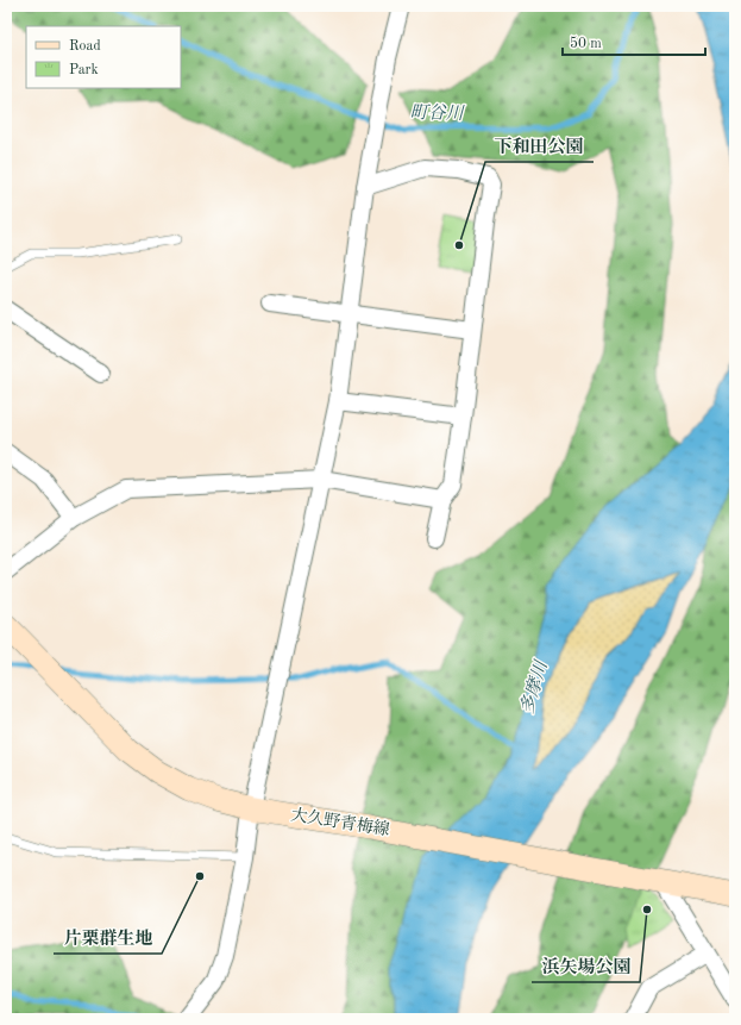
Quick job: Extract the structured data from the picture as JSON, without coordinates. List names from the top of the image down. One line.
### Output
{"streets":{"main road":["大久野青梅線"]},"water":["町谷川","多摩川"],"places":["下和田公園","片栗群生地","浜矢場公園"],"legend":["Road","Park"],"scale_bar":"50 m"}
